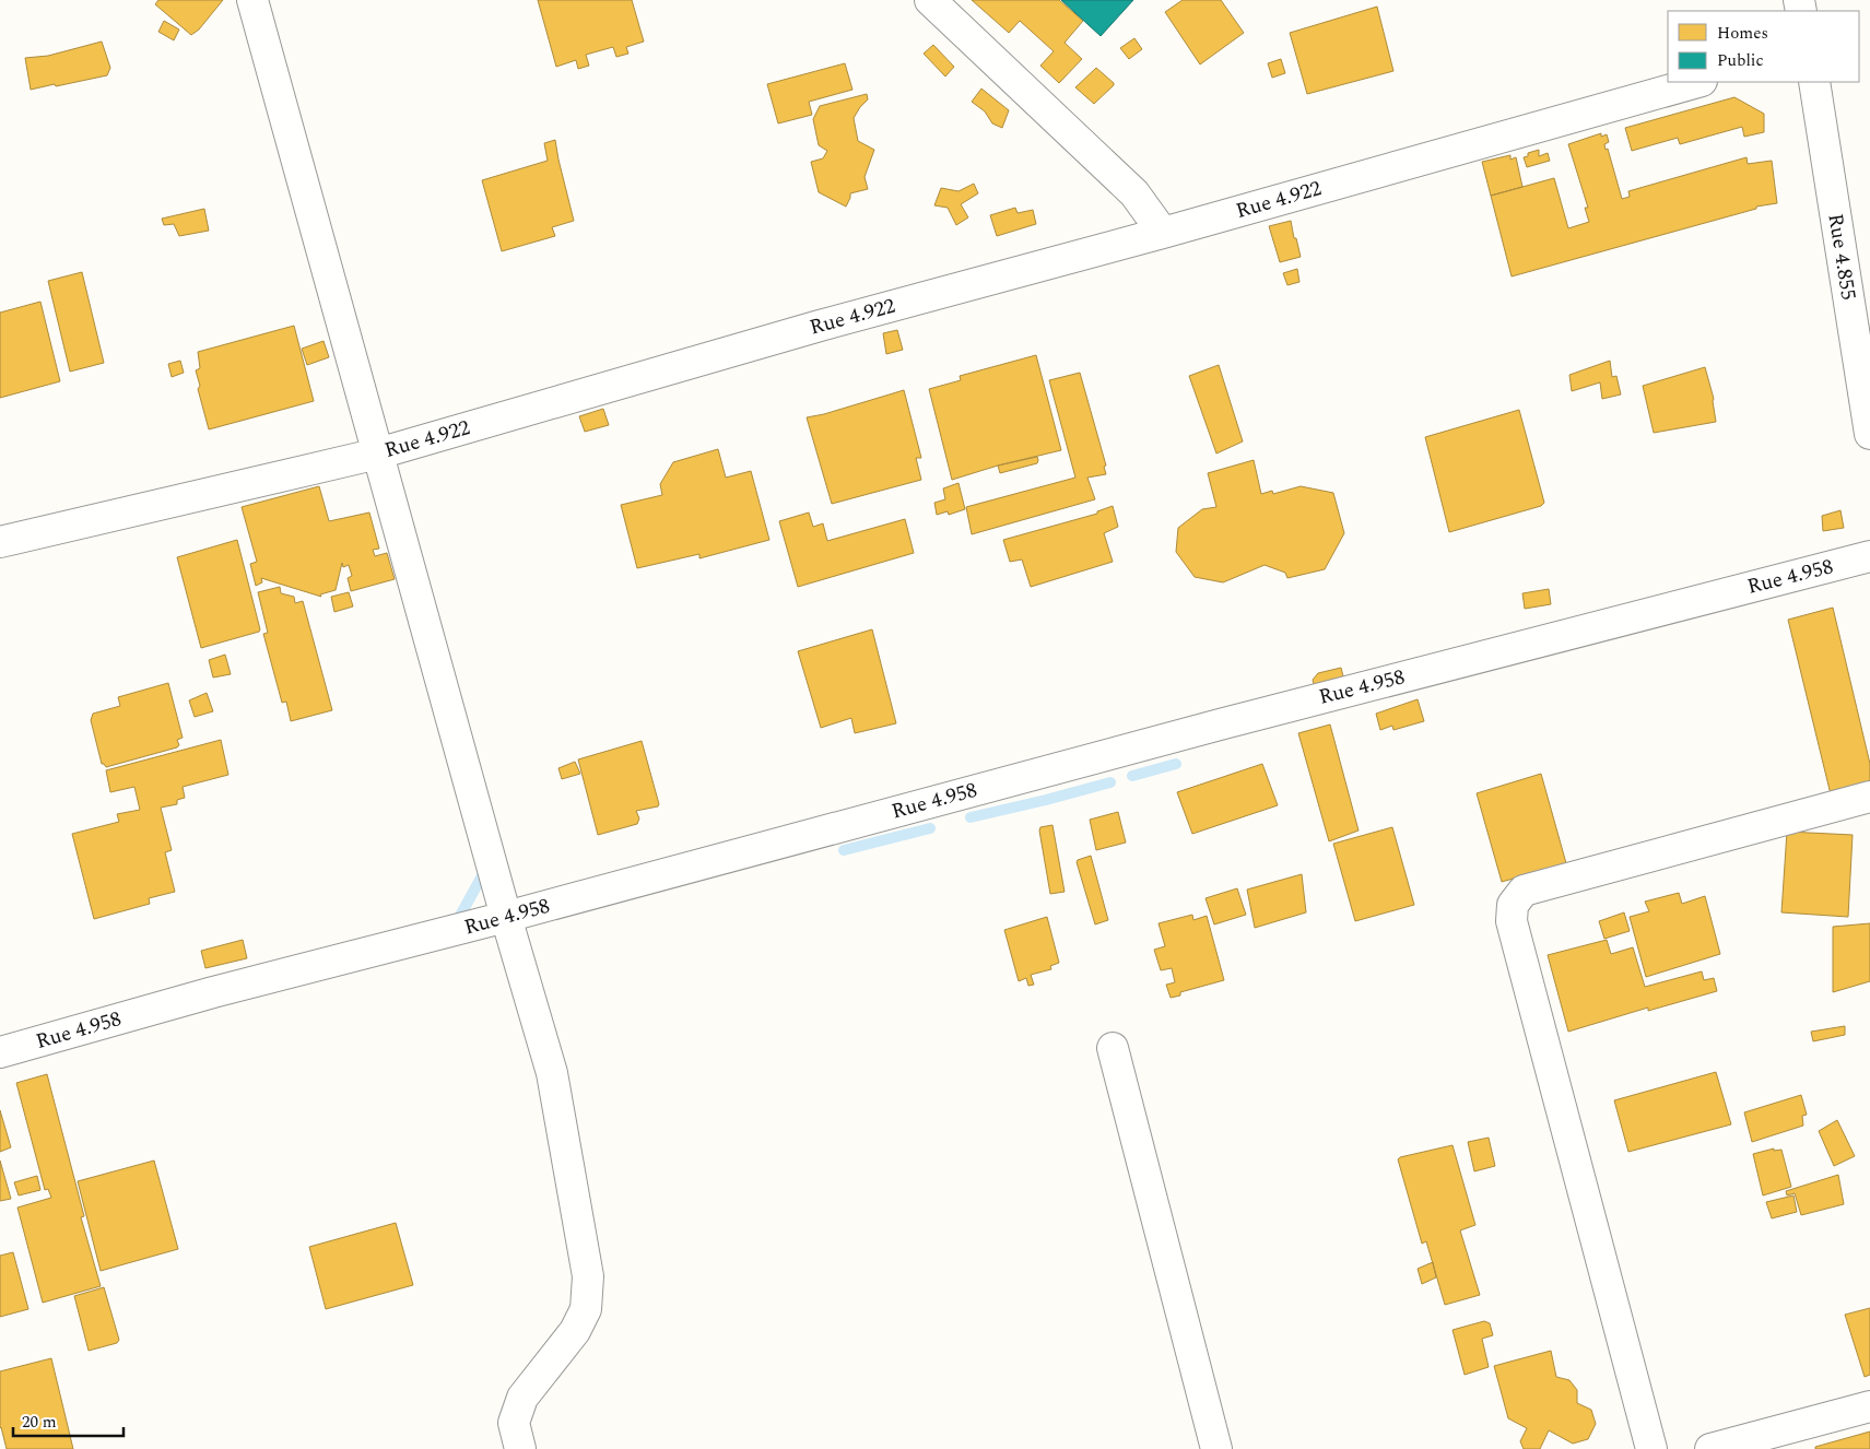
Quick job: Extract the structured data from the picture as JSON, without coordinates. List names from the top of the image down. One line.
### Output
{"streets":{"street":["Rue 4.922","Rue 4.855","Rue 4.958"]},"legend":["Homes","Public"],"scale_bar":"20 m"}
